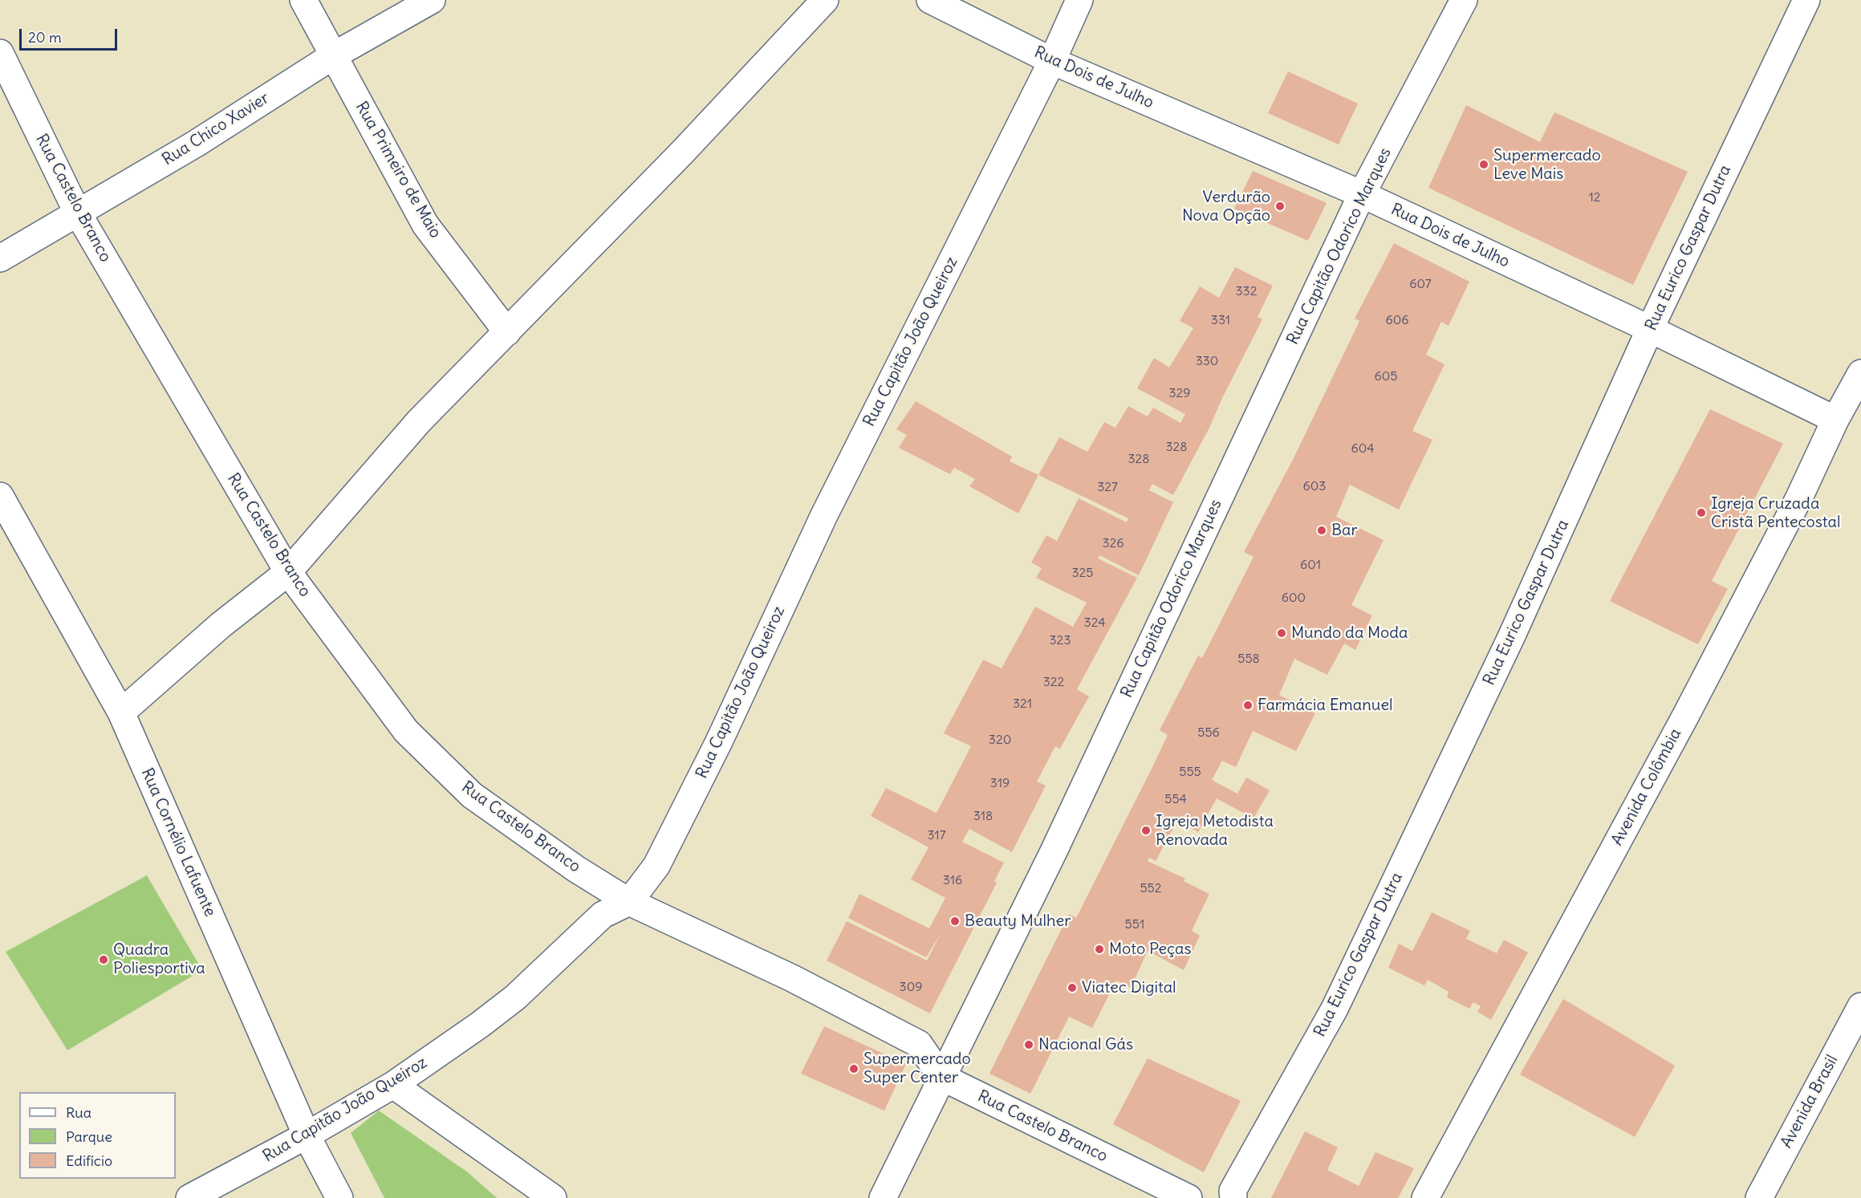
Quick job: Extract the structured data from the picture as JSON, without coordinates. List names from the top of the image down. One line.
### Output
{"streets":{"street":["Rua Dois de Julho","Rua Chico Xavier","Rua Primeiro de Maio","Rua Castelo Branco","Rua Capitão Odorico Marques","Rua Eurico Gaspar Dutra","Rua Capitão João Queiroz","Avenida Colômbia","Rua Cornélio Lafuente","Avenida Brasil"]},"crossings":[["Rua Dois de Julho","Rua Capitão Odorico Marques"],["Rua Dois de Julho","Rua Eurico Gaspar Dutra"],["Rua Dois de Julho","Rua Capitão João Queiroz"],["Rua Dois de Julho","Avenida Colômbia"],["Rua Chico Xavier","Rua Primeiro de Maio"],["Rua Chico Xavier","Rua Castelo Branco"],["Rua Castelo Branco","Rua Capitão Odorico Marques"],["Rua Castelo Branco","Rua Capitão João Queiroz"],["Rua Capitão João Queiroz","Rua Cornélio Lafuente"]],"places":["Supermercado Leve Mais","Verdurão Nova Opção","Igreja Cruzada Cristã Pentecostal","Bar","Mundo da Moda","Farmácia Emanuel","Igreja Metodista Renovada","Beauty Mulher","Moto Peças","Quadra Poliesportiva","Viatec Digital","Nacional Gás","Supermercado Super Center"],"house_numbers":["12","607","332","331","606","330","605","329","328","604","328","603","327","326","601","325","600","324","323","558","322","321","556","320","555","319","554","318","317","316","552","551","309"],"legend":["Rua","Parque","Edifício"],"scale_bar":"20 m"}
